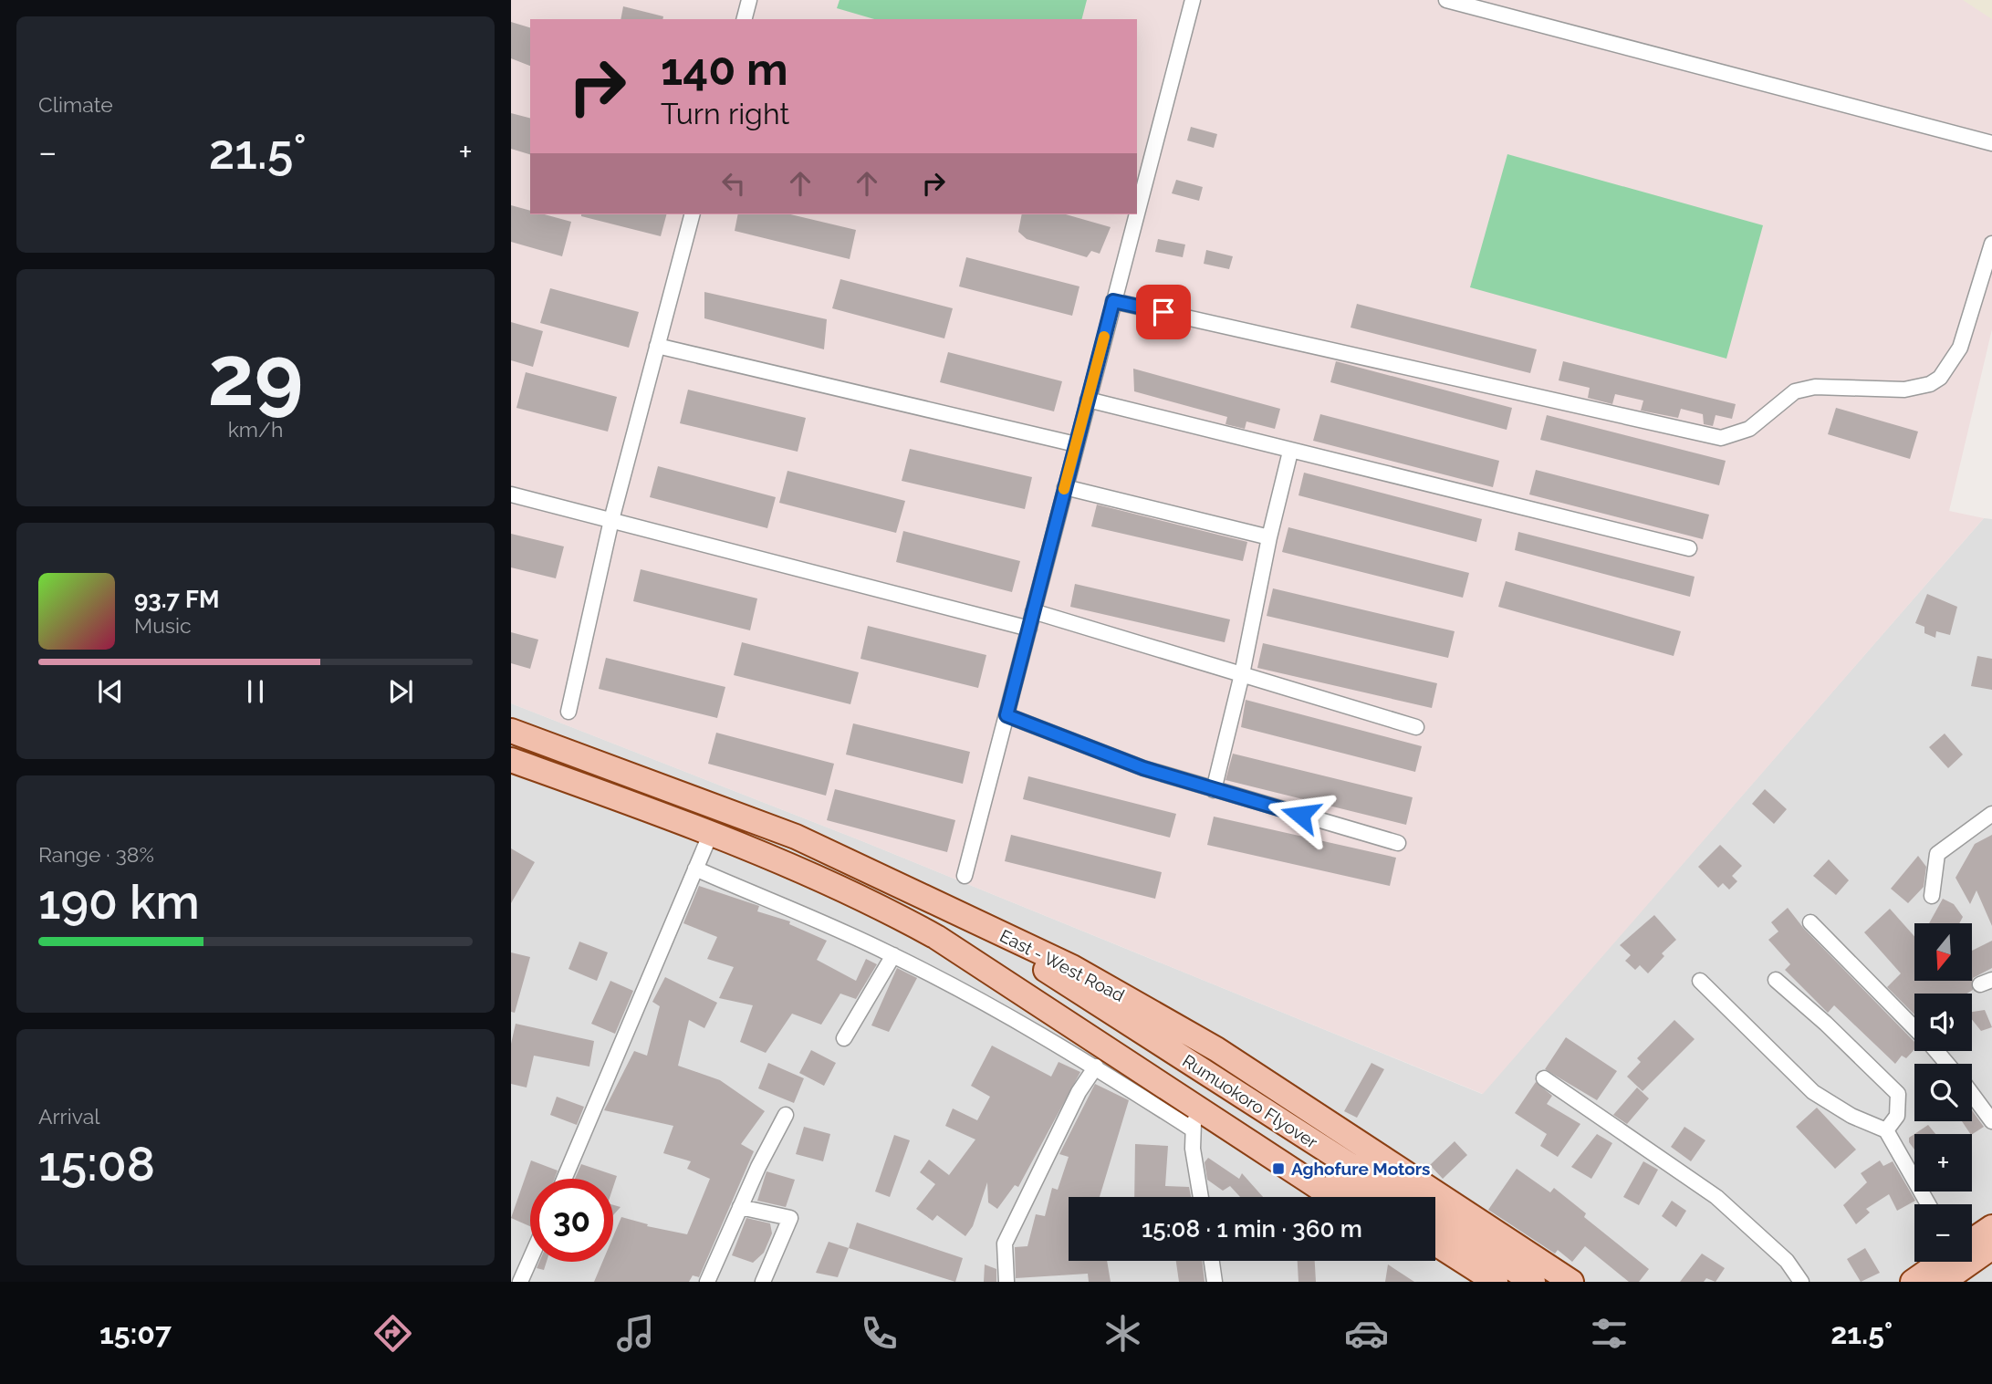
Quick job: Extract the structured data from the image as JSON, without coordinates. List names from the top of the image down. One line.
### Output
{"streets":{"main road":["East - West Road","Rumuokoro Flyover"]},"places":{"transit":["Aghofure Motors"]},"north":"bottom","page":{"tile":["Climate",["29","km/h"],["Range · 38%","190 km"],["Arrival","15:08"]],"turn":["140 m","Turn right"],"heat":["−","21.5°","+"],"song":["93.7 FM","Music"],"map_buttons":["+","−"],"limit":"30","trip":"15:08 · 1 min · 360 m","tabs":["15:07","21.5°"]}}
